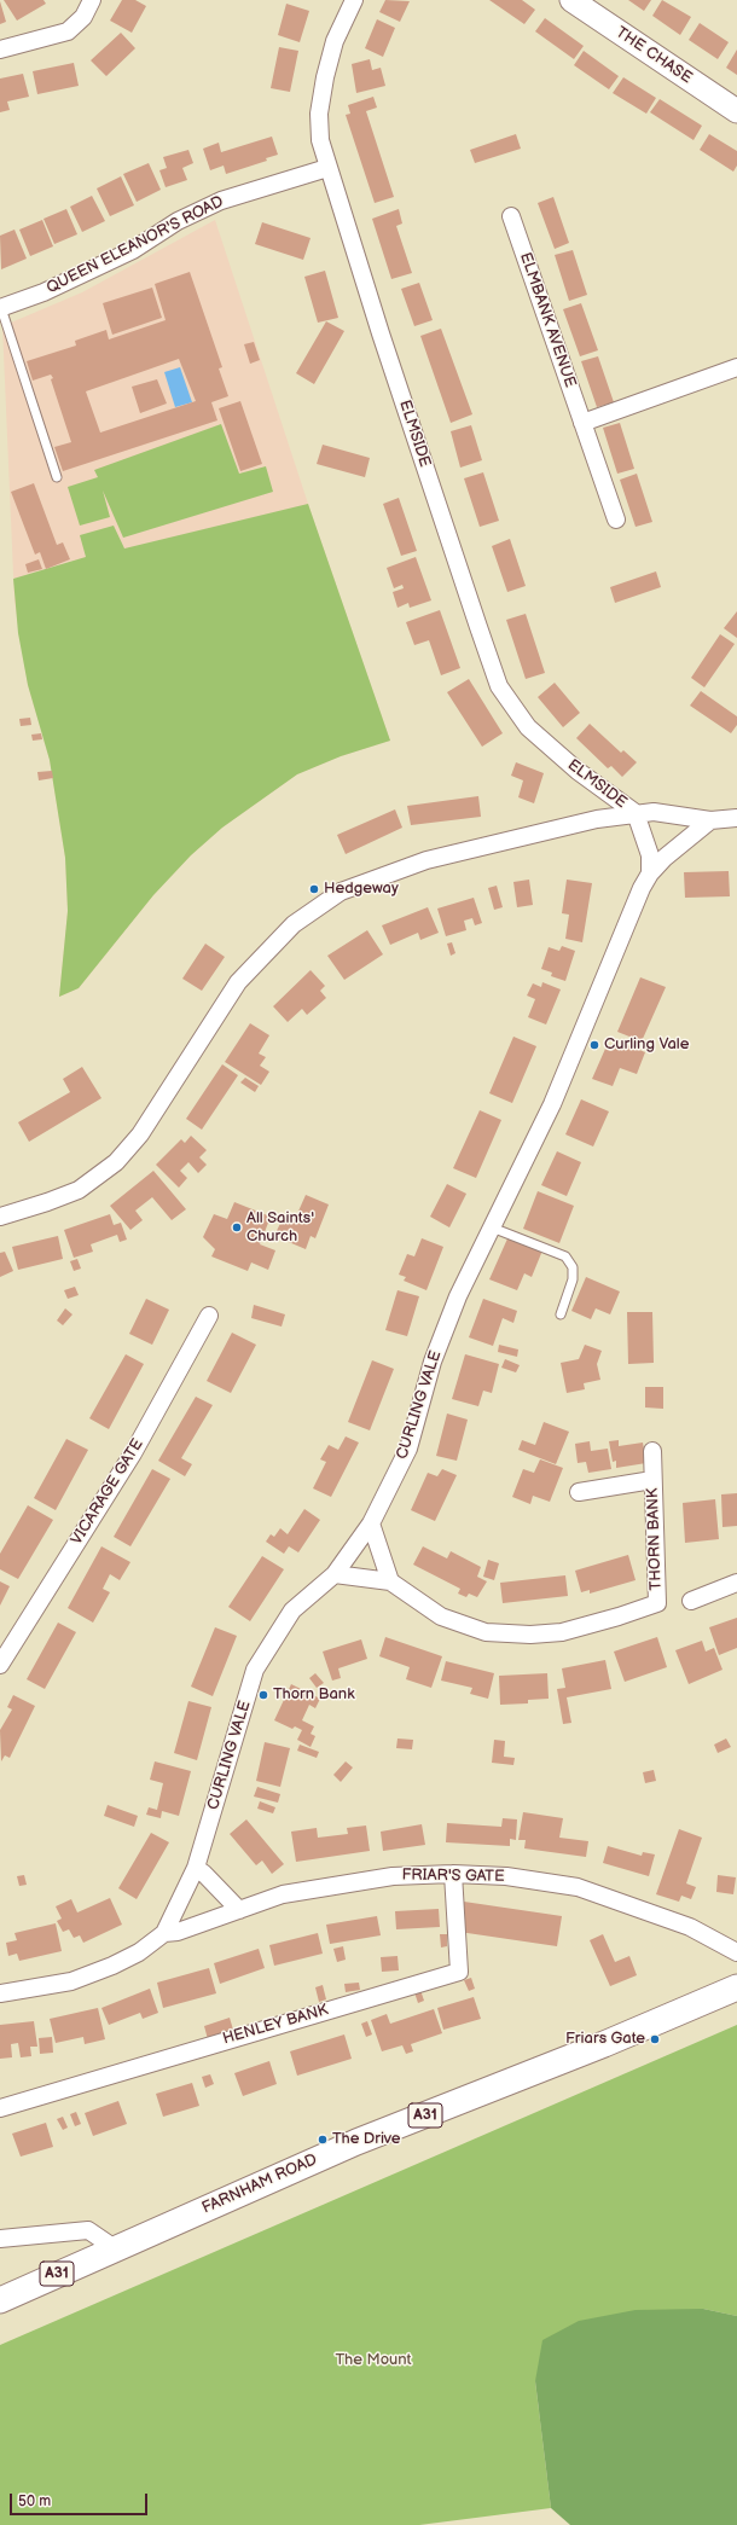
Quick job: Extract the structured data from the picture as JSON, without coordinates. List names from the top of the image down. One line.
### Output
{"streets":{"main road":["A31","FARNHAM ROAD"],"street":["THE CHASE","QUEEN ELEANOR'S ROAD","ELMBANK AVENUE","ELMSIDE","CURLING VALE","VICARAGE GATE","THORN BANK","FRIAR'S GATE","HENLEY BANK"]},"crossings":[["QUEEN ELEANOR'S ROAD","ELMSIDE"],["CURLING VALE","THORN BANK"],["CURLING VALE","FRIAR'S GATE"],["FRIAR'S GATE","HENLEY BANK"]],"parks":["The Mount"],"places":["Hedgeway","Curling Vale","All Saints' Church","Thorn Bank","Friars Gate","The Drive"],"scale_bar":"50 m"}
